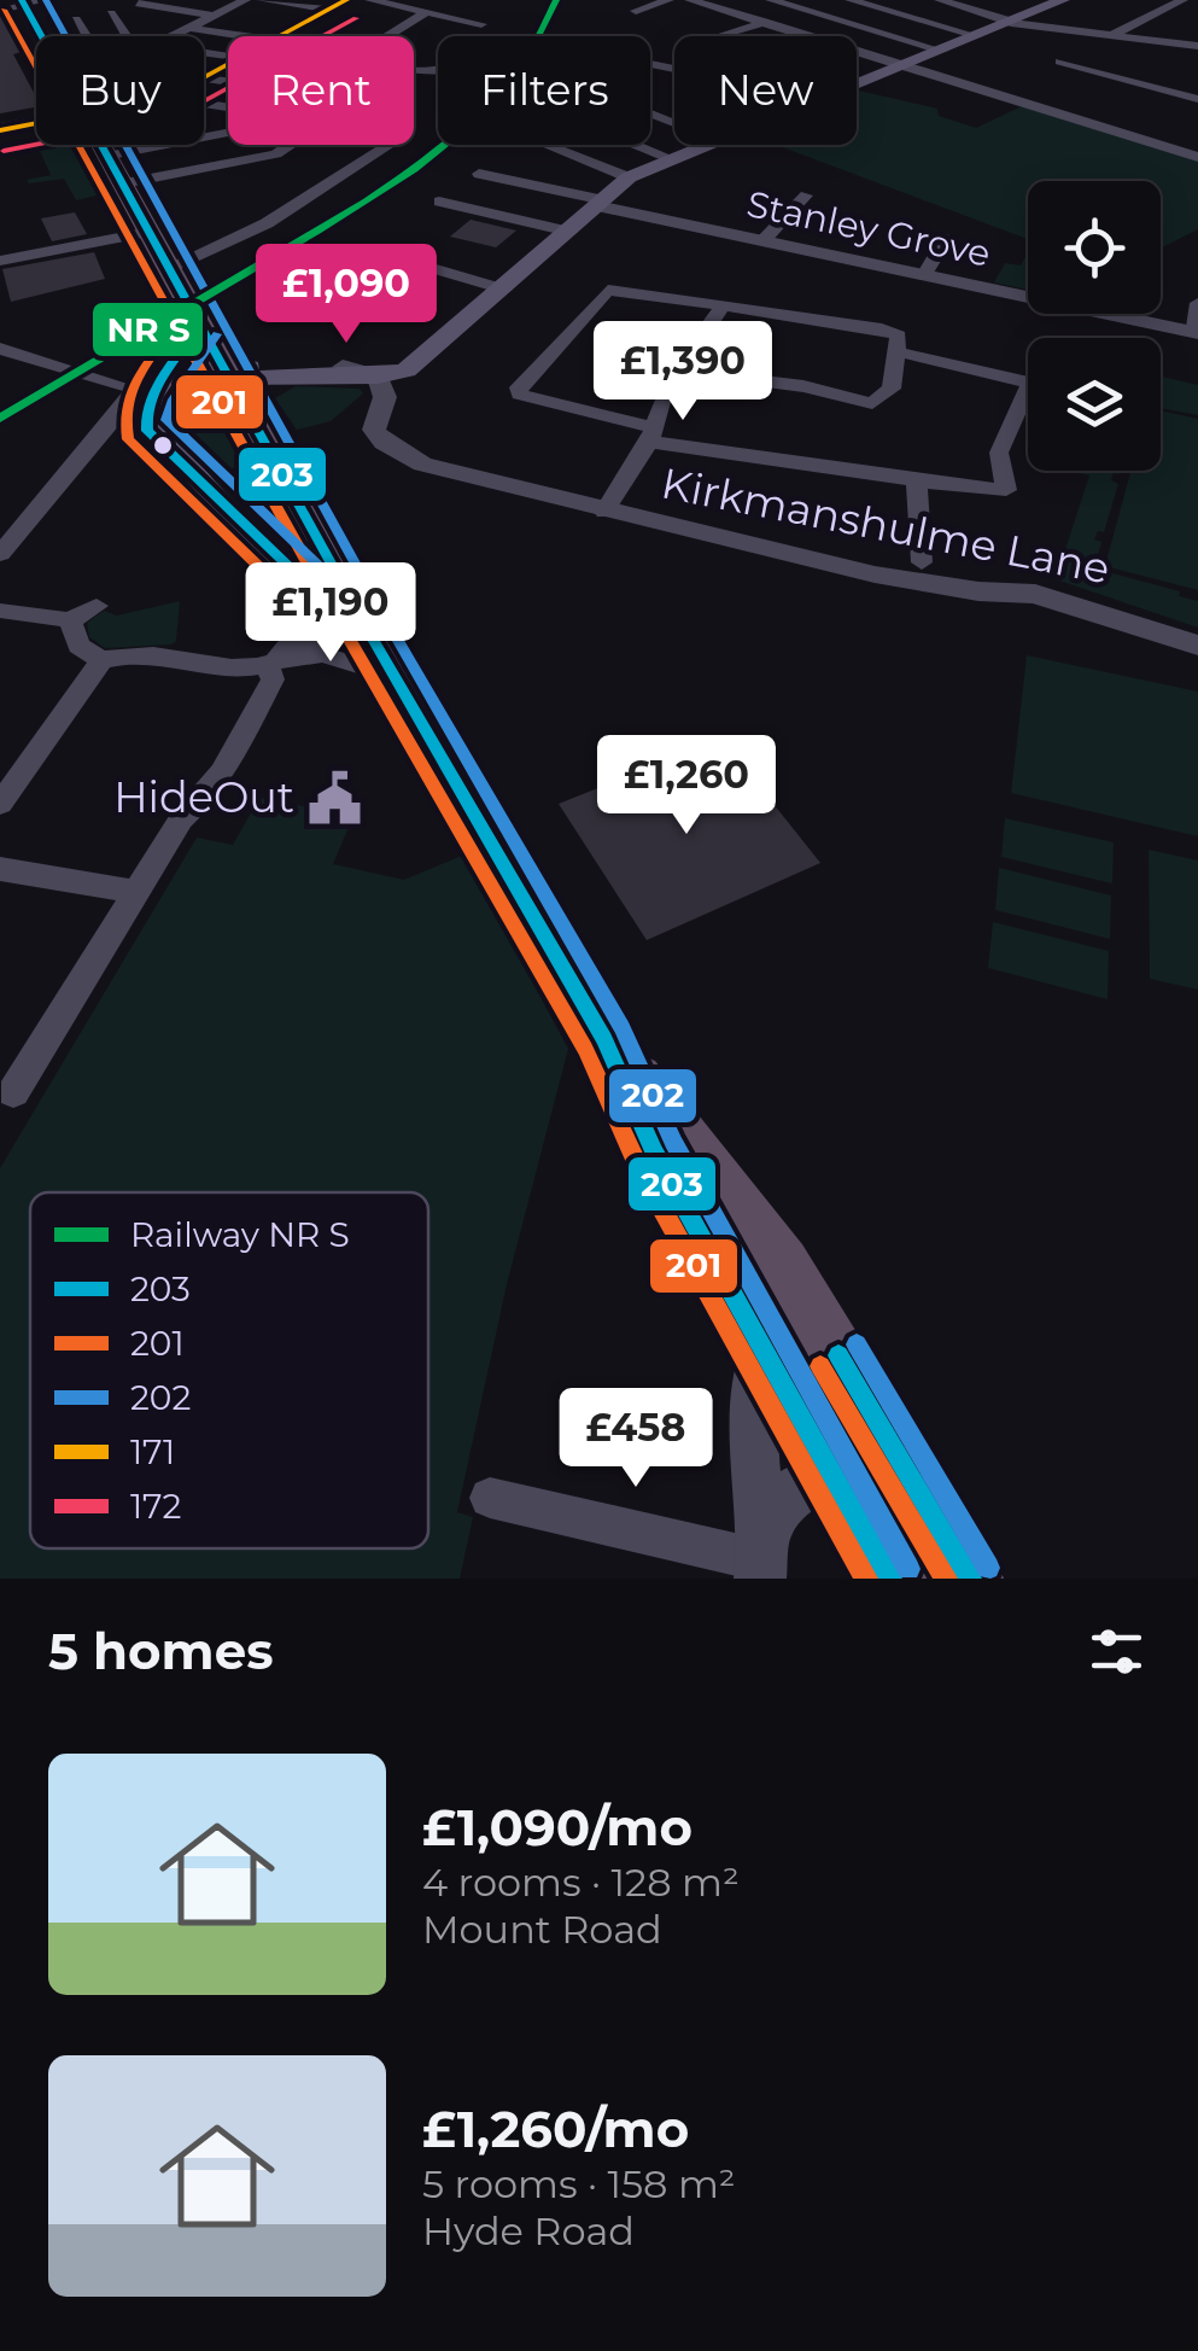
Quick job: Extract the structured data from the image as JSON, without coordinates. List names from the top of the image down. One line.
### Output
{"streets":{"street":["Stanley Grove","Kirkmanshulme Lane"]},"places":{"public building":["HideOut"]},"lines":["transit line 203","transit line 202","transit line 171","transit line 201","transit line 172"],"legend":["Railway NR S","203","201","202","171","172"],"page":{"chip":["Buy","Rent","Filters","New"],"price":["£1,090","£1,390","£1,190","£1,260","£458"],"heading":"5 homes","list":[{"name":"£1,090/mo","note":"4 rooms · 128 m² · Mount Road"},{"name":"£1,260/mo","note":"5 rooms · 158 m² · Hyde Road"}]}}
